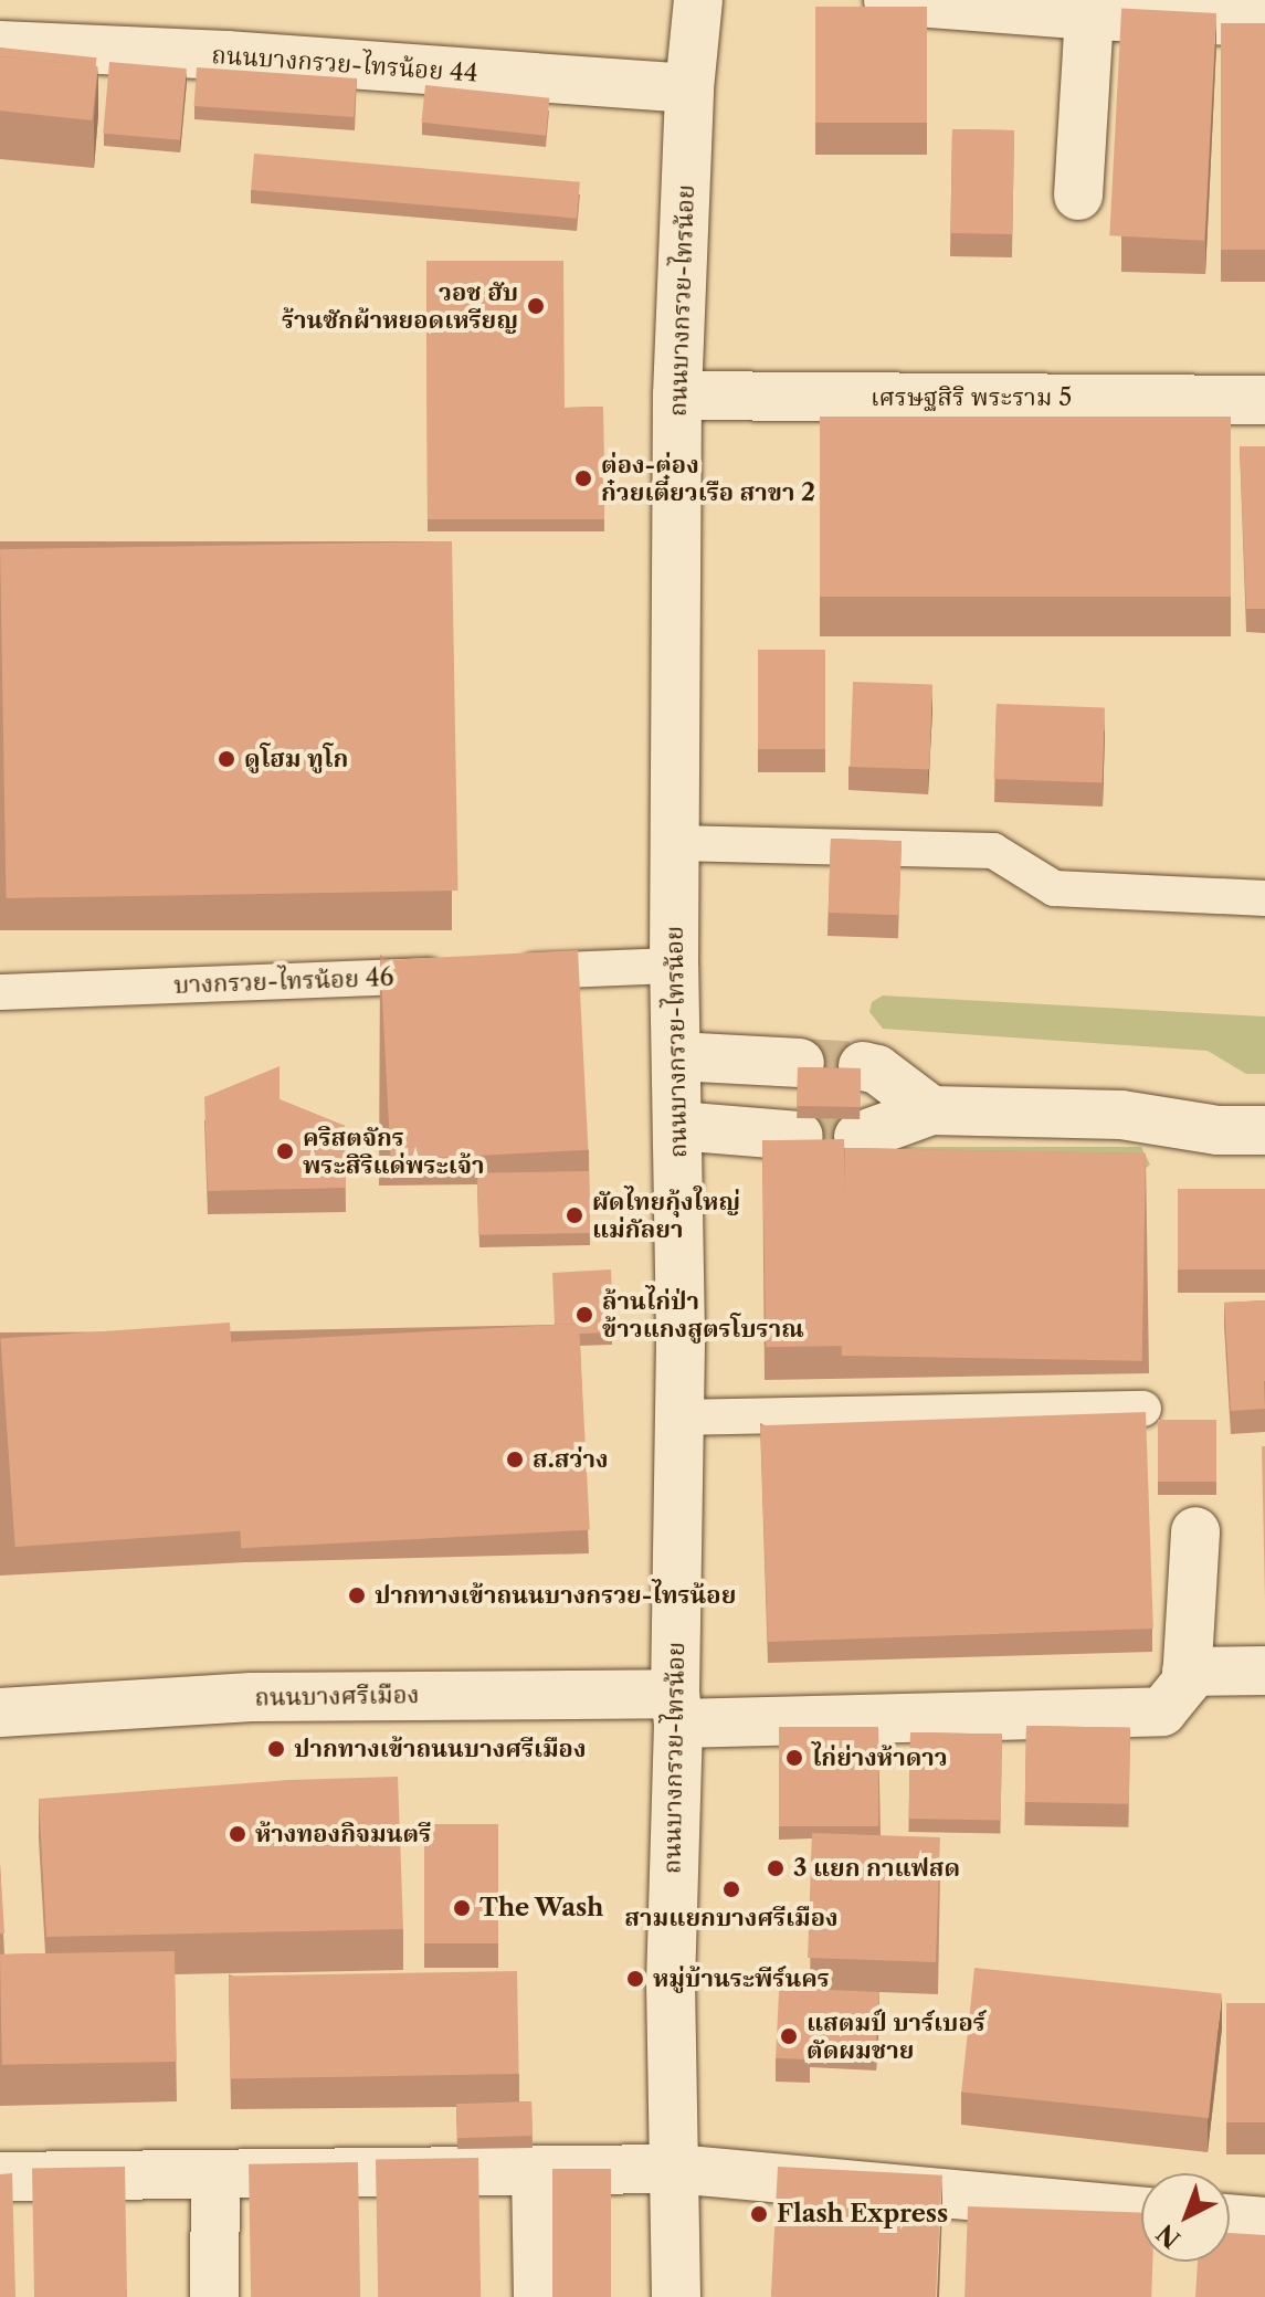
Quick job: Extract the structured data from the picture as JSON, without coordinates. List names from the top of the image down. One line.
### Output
{"streets":{"street":["ถนนบางกรวย-ไทรน้อย 44","ถนนบางกรวย-ไทรน้อย","เศรษฐสิริ พระราม 5","ถนนบางศรีเมือง"],"lane":["บางกรวย-ไทรน้อย 46"]},"crossings":[["ถนนบางกรวย-ไทรน้อย 44","ถนนบางกรวย-ไทรน้อย"],["ถนนบางกรวย-ไทรน้อย","เศรษฐสิริ พระราม 5"],["ถนนบางกรวย-ไทรน้อย","บางกรวย-ไทรน้อย 46"],["ถนนบางกรวย-ไทรน้อย","ถนนบางศรีเมือง"]],"places":["วอช ฮับ ร้านซักผ้าหยอดเหรียญ","ต่อง-ต่อง ก๋วยเตี๋ยวเรือ สาขา 2","ดูโฮม ทูโก","คริสตจักร พระสิริแด่พระเจ้า","ผัดไทยกุ้งใหญ่ แม่กัลยา","ล้านไก่ป่า ข้าวแกงสูตรโบราณ","ส.สว่าง","ปากทางเข้าถนนบางกรวย-ไทรน้อย","ปากทางเข้าถนนบางศรีเมือง","ไก่ย่างห้าดาว","ห้างทองกิจมนตรี","3 แยก กาแฟสด","สามแยกบางศรีเมือง","The Wash","หมู่บ้านระพีร์นคร","แสตมป์ บาร์เบอร์ ตัดผมชาย","Flash Express"],"north":"bottom left"}
